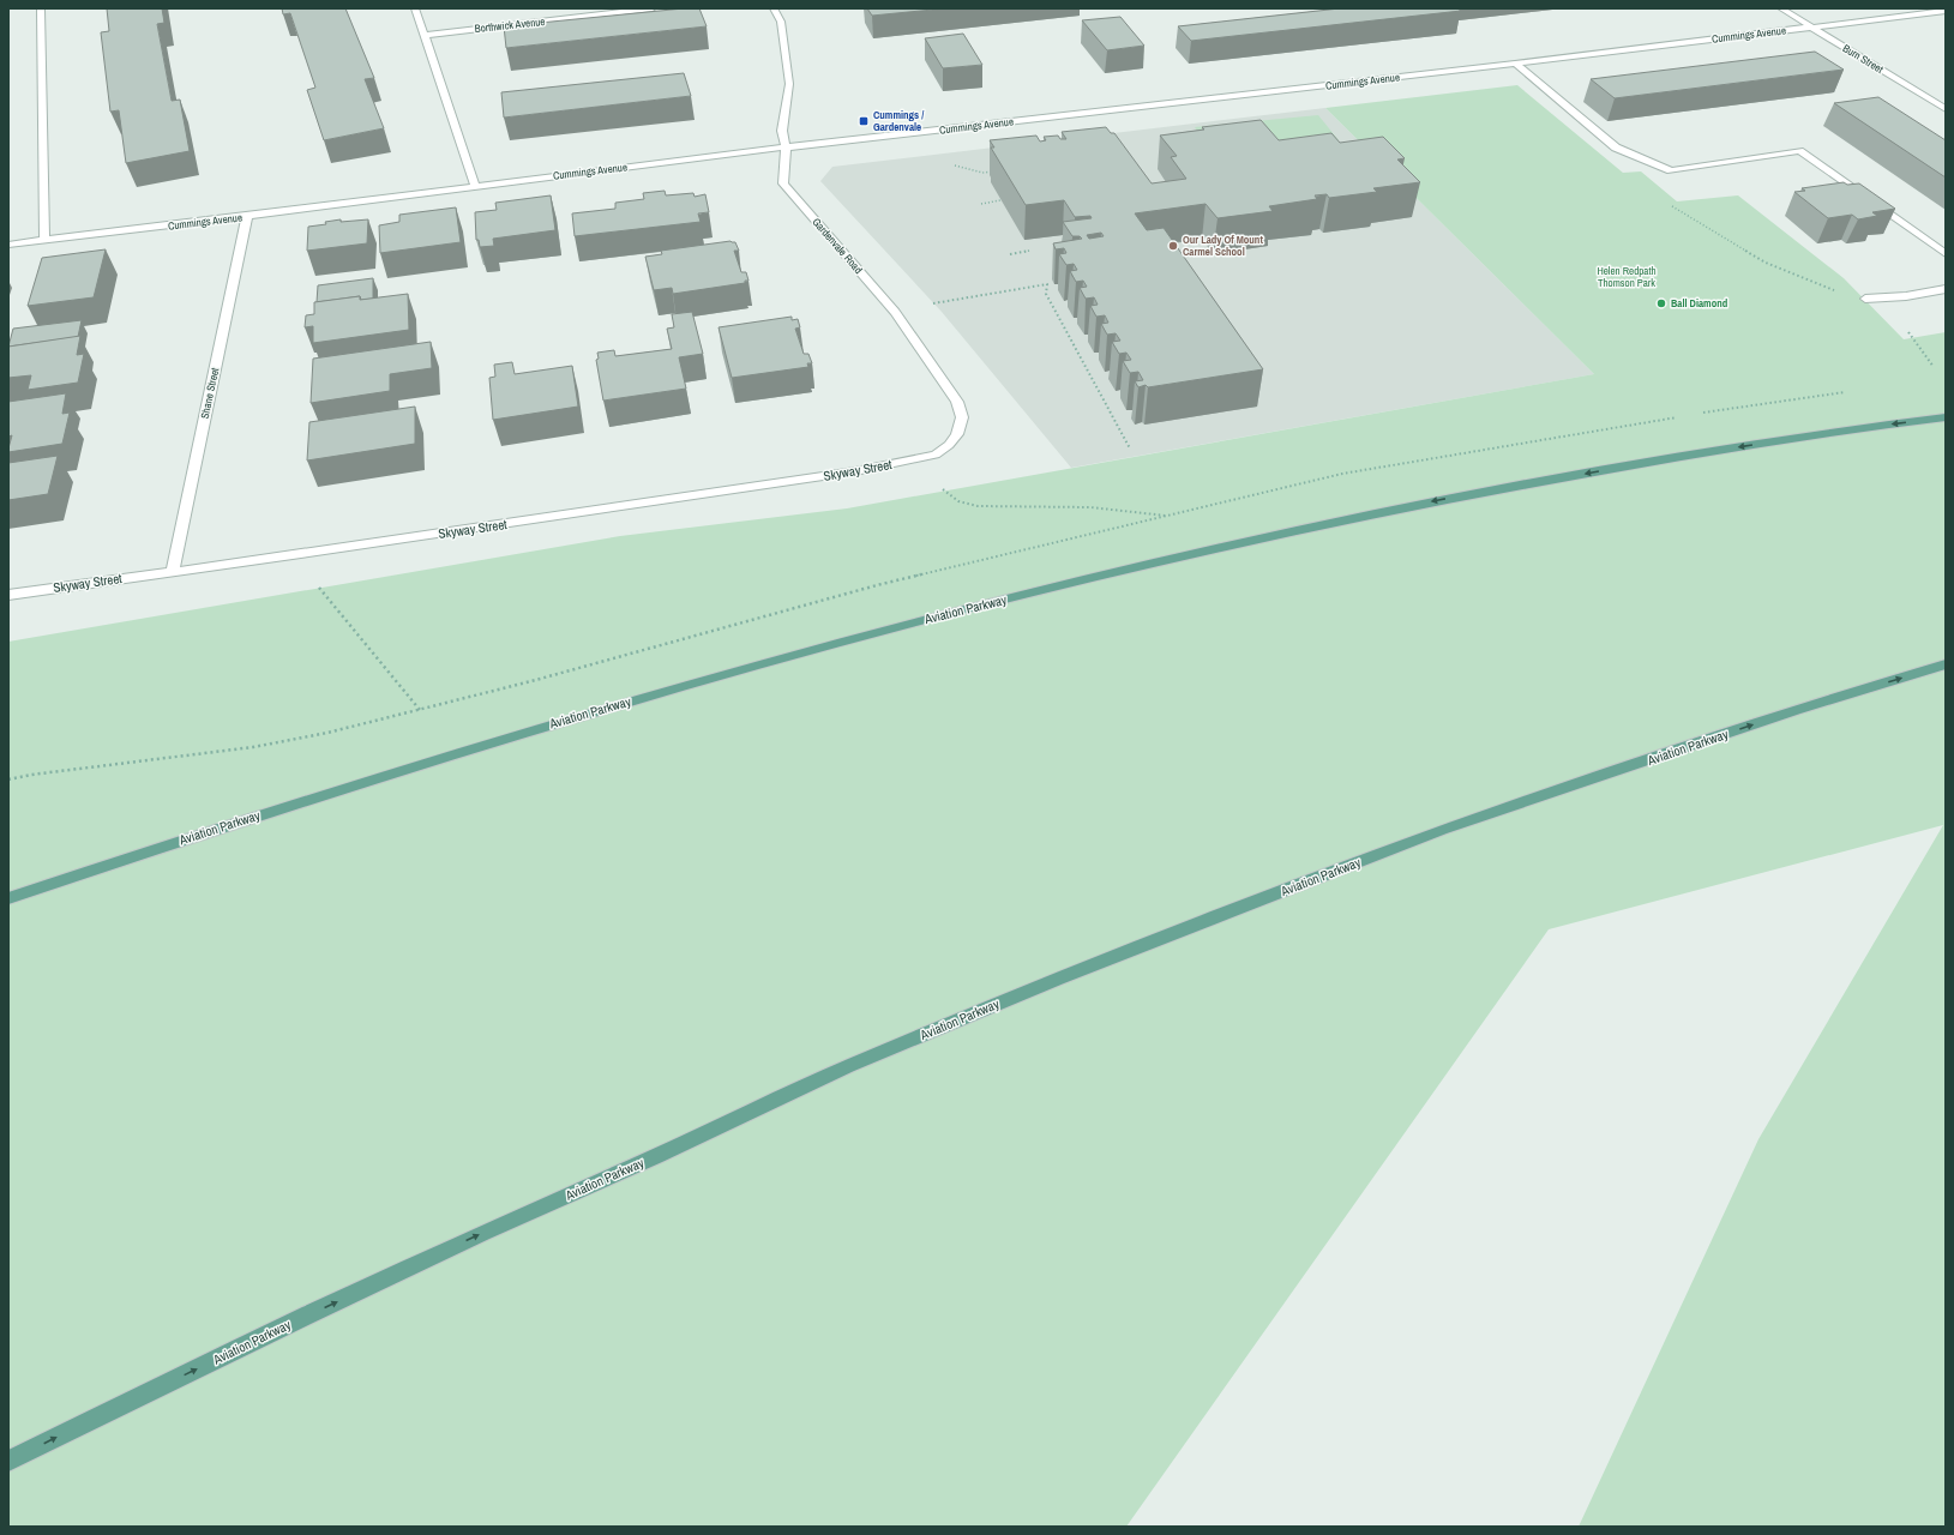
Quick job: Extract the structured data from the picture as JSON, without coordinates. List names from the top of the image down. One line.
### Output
{"streets":{"main road":["Aviation Parkway"],"street":["Borthwick Avenue","Cummings Avenue","Burn Street","Gardenvale Road","Shane Street","Skyway Street"]},"crossings":[["Cummings Avenue","Burn Street"],["Cummings Avenue","Gardenvale Road"],["Cummings Avenue","Shane Street"],["Gardenvale Road","Skyway Street"],["Shane Street","Skyway Street"]],"parks":["Helen Redpath Thomson Park"],"places":{"transit":["Cummings / Gardenvale"],"other":["Our Lady Of Mount Carmel School","Ball Diamond"]}}
